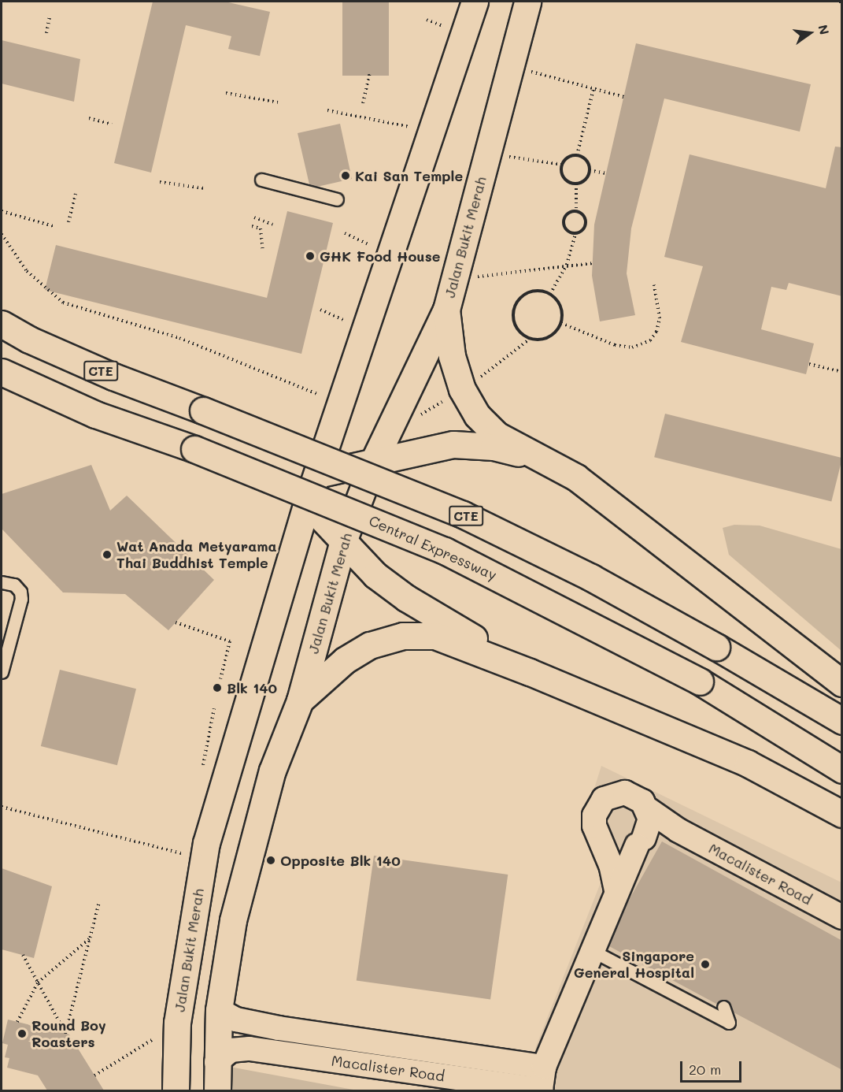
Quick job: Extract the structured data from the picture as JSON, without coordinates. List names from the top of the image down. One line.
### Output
{"streets":{"main road":["Jalan Bukit Merah","CTE","Central Expressway"],"street":["Macalister Road"]},"crossings":[["Jalan Bukit Merah","Macalister Road"]],"places":["Kai San Temple","GHK Food House","Wat Anada Metyarama Thai Buddhist Temple","Blk 140","Opposite Blk 140","Singapore General Hospital","Round Boy Roasters"],"scale_bar":"20 m","north":"right"}
